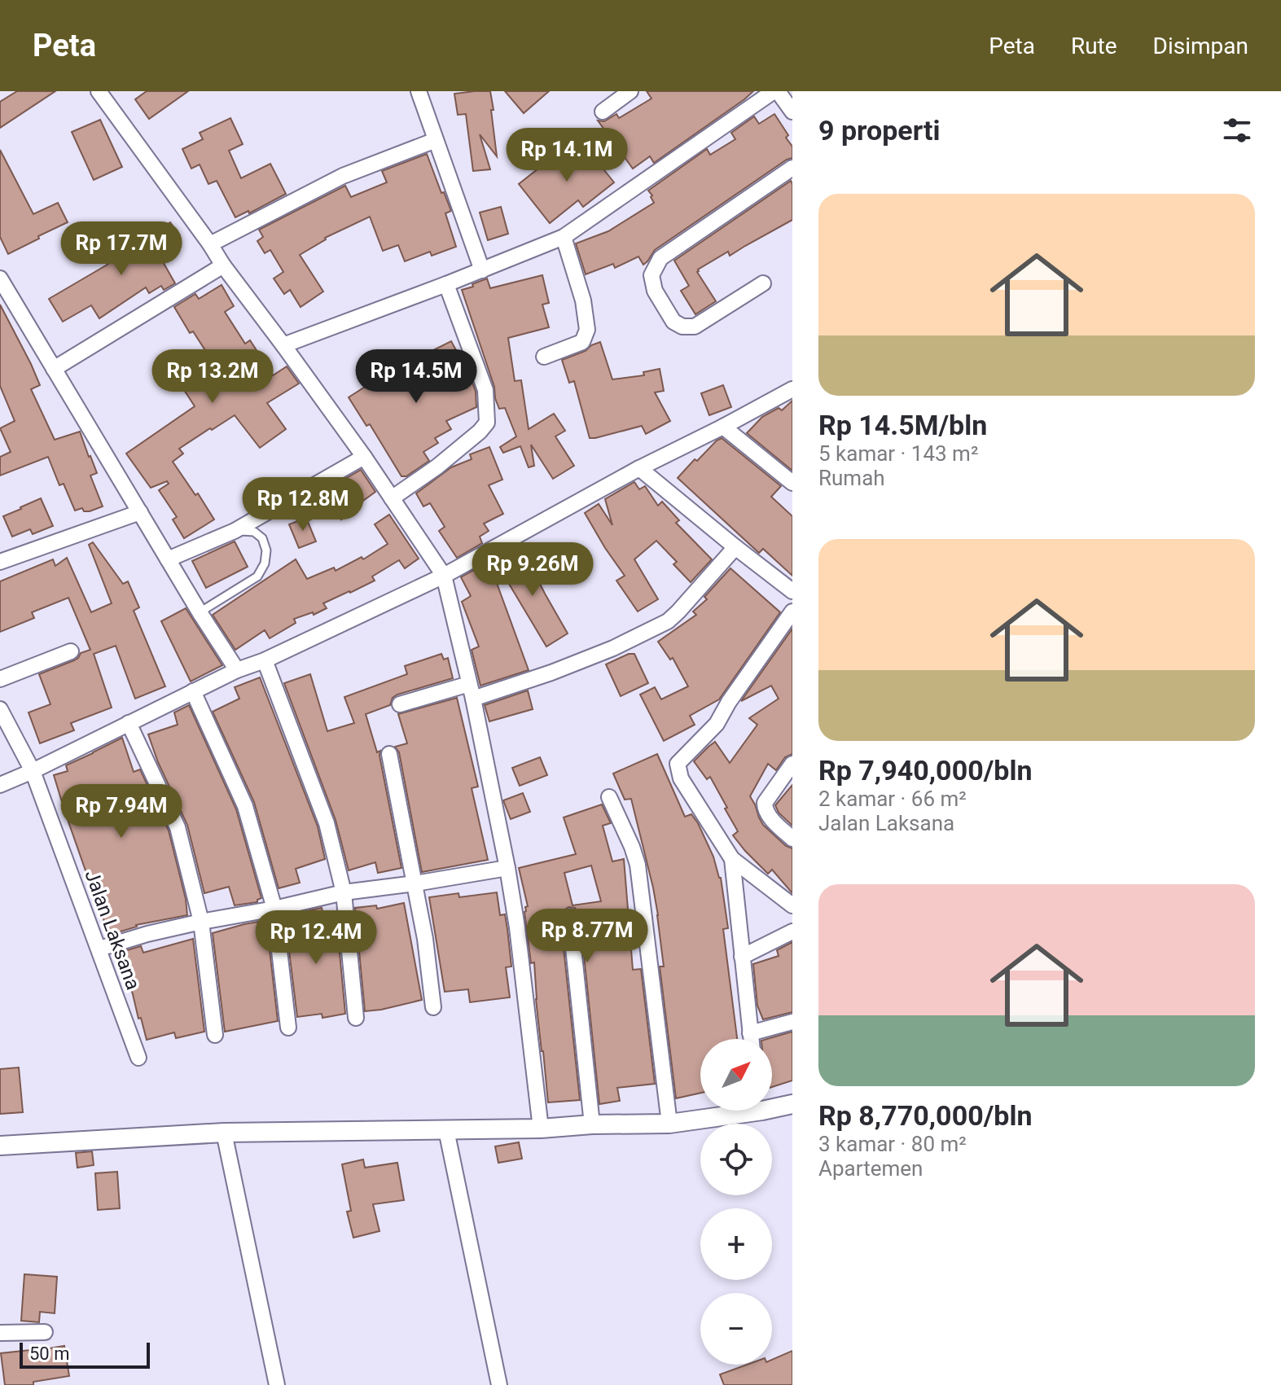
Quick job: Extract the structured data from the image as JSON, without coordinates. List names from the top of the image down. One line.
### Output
{"streets":{"street":["Jalan Laksana"]},"scale_bar":"50 m","north":"top right","page":{"header":"Peta","nav":["Peta","Rute","Disimpan"],"heading":"9 properti","price":["Rp 14.1M","Rp 17.7M","Rp 13.2M","Rp 14.5M","Rp 12.8M","Rp 9.26M","Rp 7.94M","Rp 8.77M","Rp 12.4M"],"list":[{"name":"Rp 14.5M/bln","note":"5 kamar · 143 m² · Rumah"},{"name":"Rp 7,940,000/bln","note":"2 kamar · 66 m² · Jalan Laksana"},{"name":"Rp 8,770,000/bln","note":"3 kamar · 80 m² · Apartemen"}],"map_buttons":["+","−"],"scale":"50 m"}}
